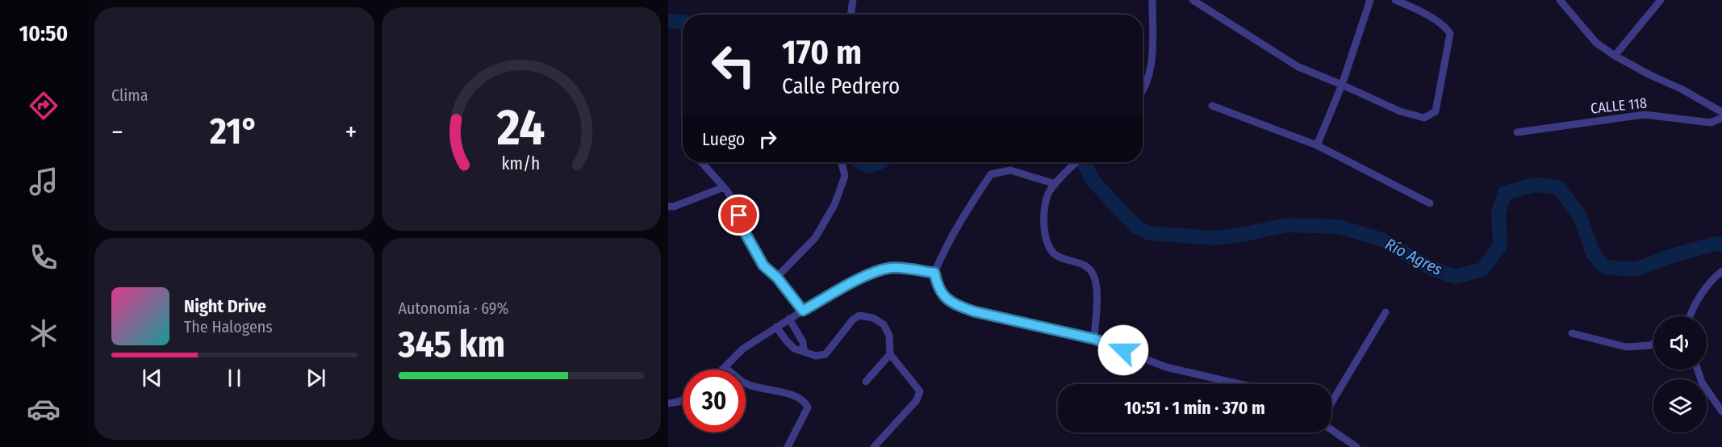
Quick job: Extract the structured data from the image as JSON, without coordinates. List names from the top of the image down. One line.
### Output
{"streets":{"street":["CALLE 118"]},"water":["Río Agres"],"page":{"tabs":"10:50","tile":["Clima",["Autonomía · 69%","345 km"]],"turn":["170 m","Calle Pedrero"],"heat":["−","21°","+"],"then":"Luego","song":["Night Drive","The Halogens"],"limit":"30","trip":"10:51 · 1 min · 370 m","gauge":["24","km/h"]}}
